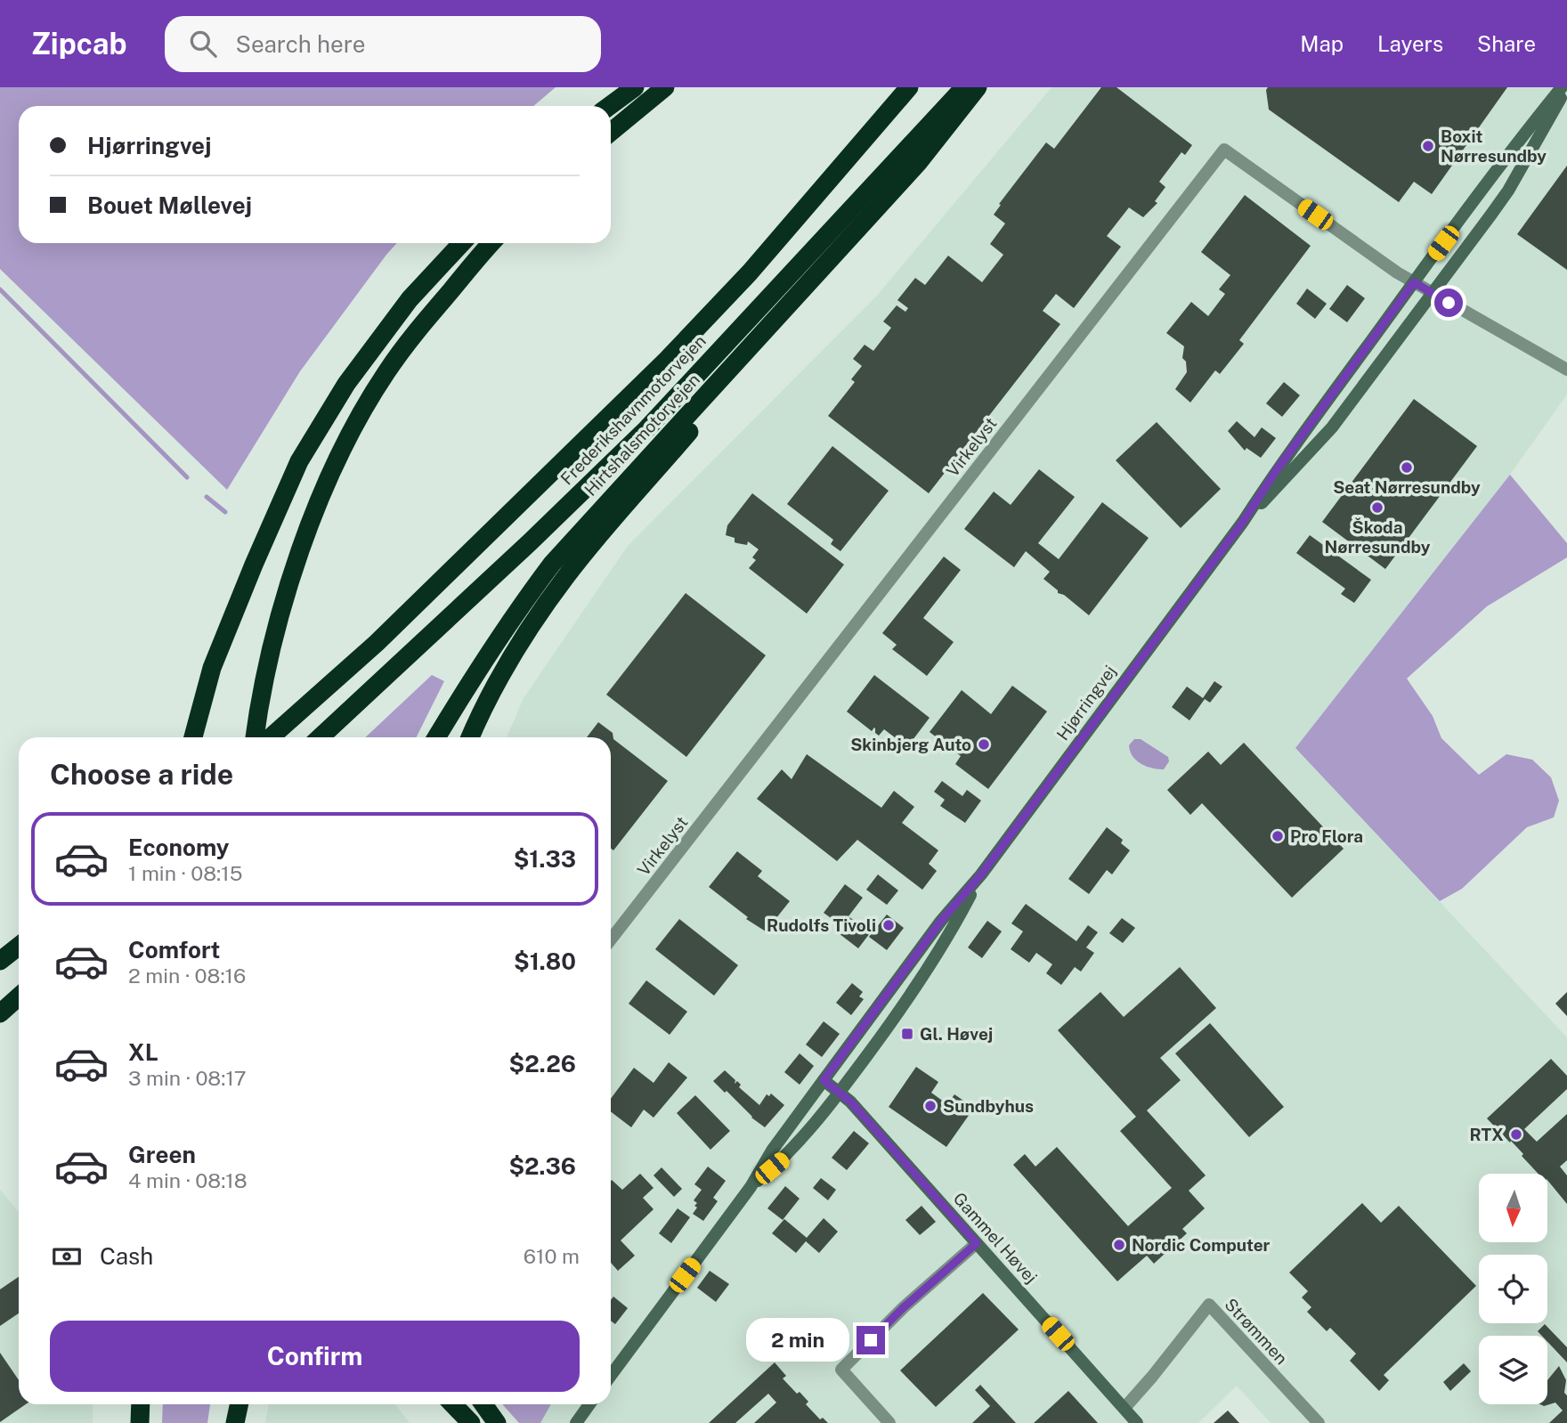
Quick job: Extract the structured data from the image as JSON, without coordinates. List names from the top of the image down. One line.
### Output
{"streets":{"highway":["Frederikshavnmotorvejen","Hirtshalsmotorvejen"],"main road":["Hjørringvej","Gammel Høvej"],"street":["Virkelyst","Strømmen"]},"crossings":[["Virkelyst","Hjørringvej"],["Hjørringvej","Gammel Høvej"],["Gammel Høvej","Strømmen"]],"places":{"other":["Boxit Nørresundby","Seat Nørresundby","Škoda Nørresundby","Skinbjerg Auto","Pro Flora","Rudolfs Tivoli","Sundbyhus","RTX","Nordic Computer"],"transit":["Gl. Høvej"]},"north":"bottom","page":{"header":"Zipcab","search":"Search here","nav":["Map","Layers","Share"],"banner":["Hjørringvej","Bouet Møllevej"],"heading":"Choose a ride","list":[{"name":"Economy","note":"1 min · 08:15","value":"$1.33"},{"name":"Comfort","note":"2 min · 08:16","value":"$1.80"},{"name":"XL","note":"3 min · 08:17","value":"$2.26"},{"name":"Green","note":"4 min · 08:18","value":"$2.36"}],"pay":["Cash","610 m"],"buttons":"Confirm","bubble":"2 min"}}
